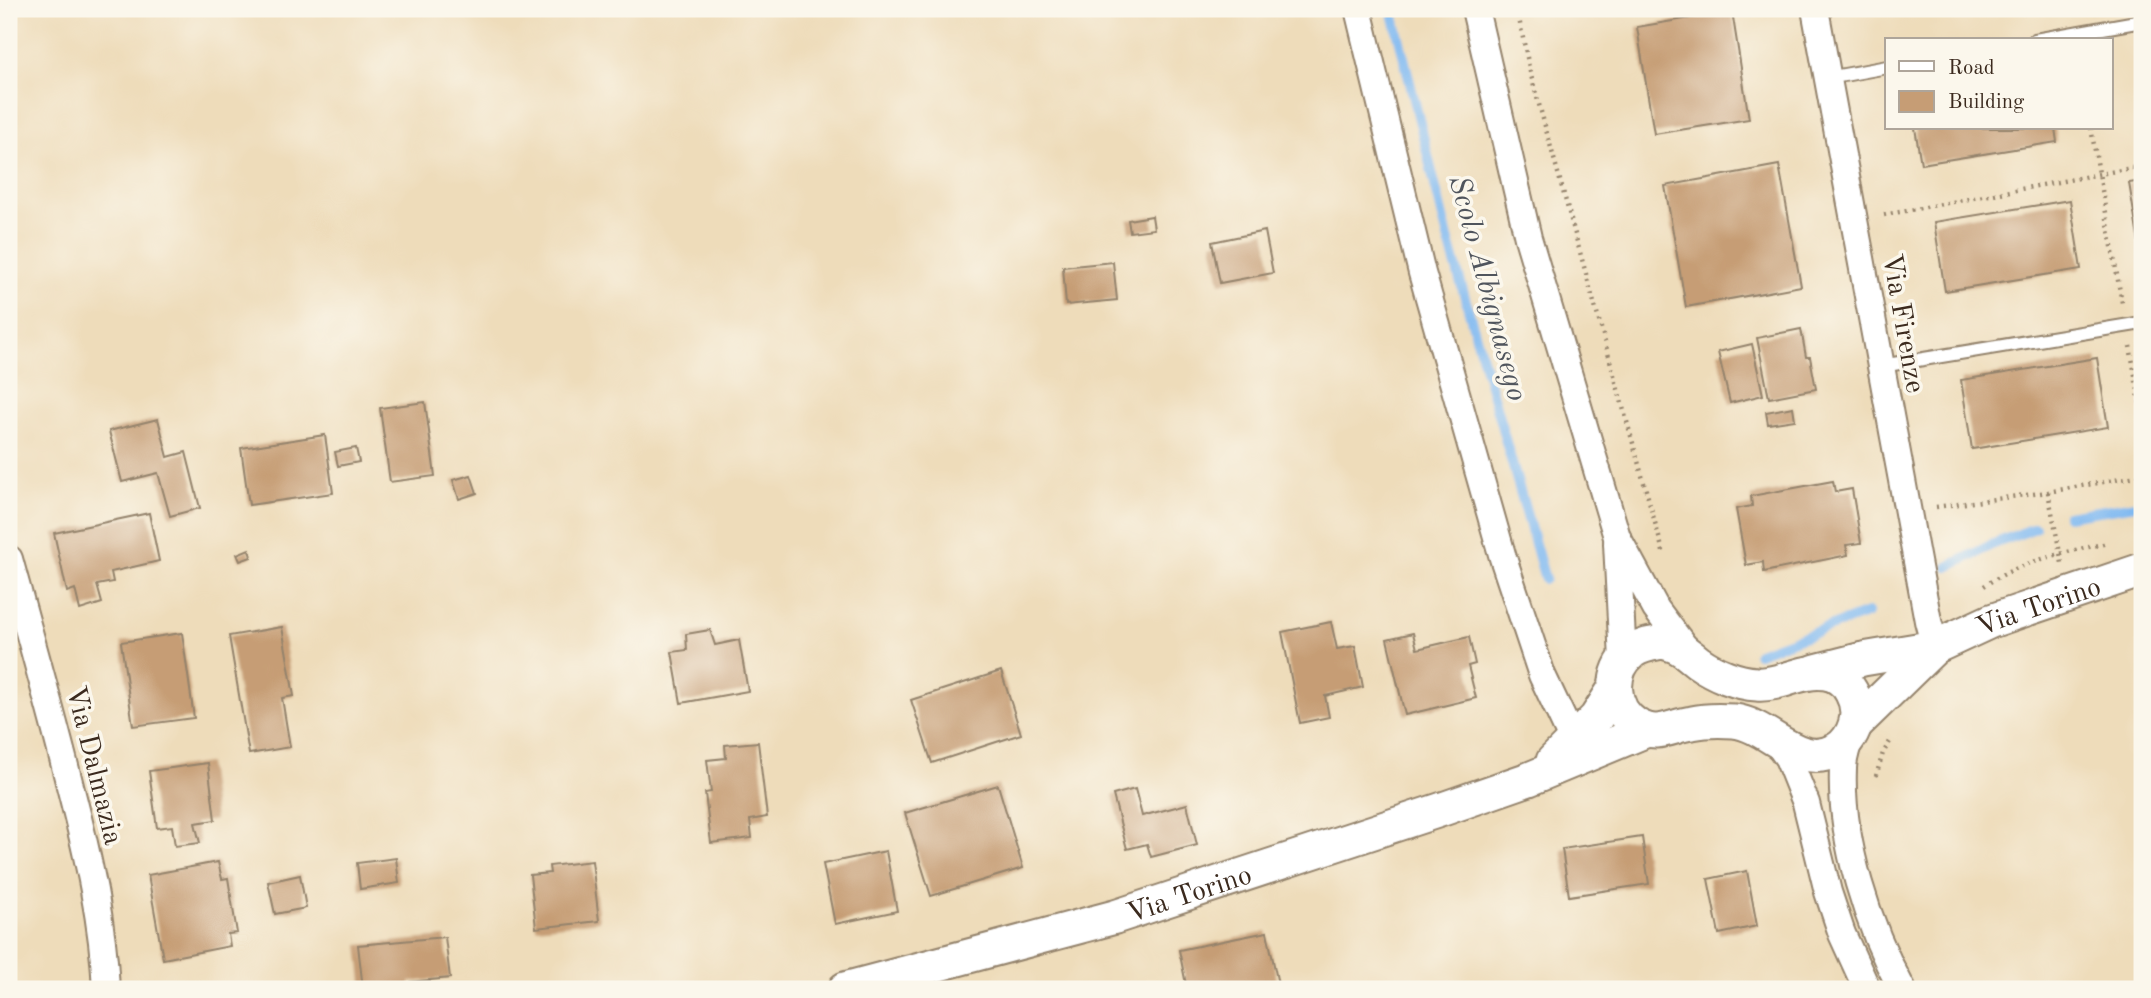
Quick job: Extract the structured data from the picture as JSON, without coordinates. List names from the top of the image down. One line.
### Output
{"streets":{"street":["Via Firenze","Via Torino","Via Dalmazia"]},"crossings":[["Via Firenze","Via Torino"]],"water":["Scolo Albignasego"],"legend":["Road","Building"]}
